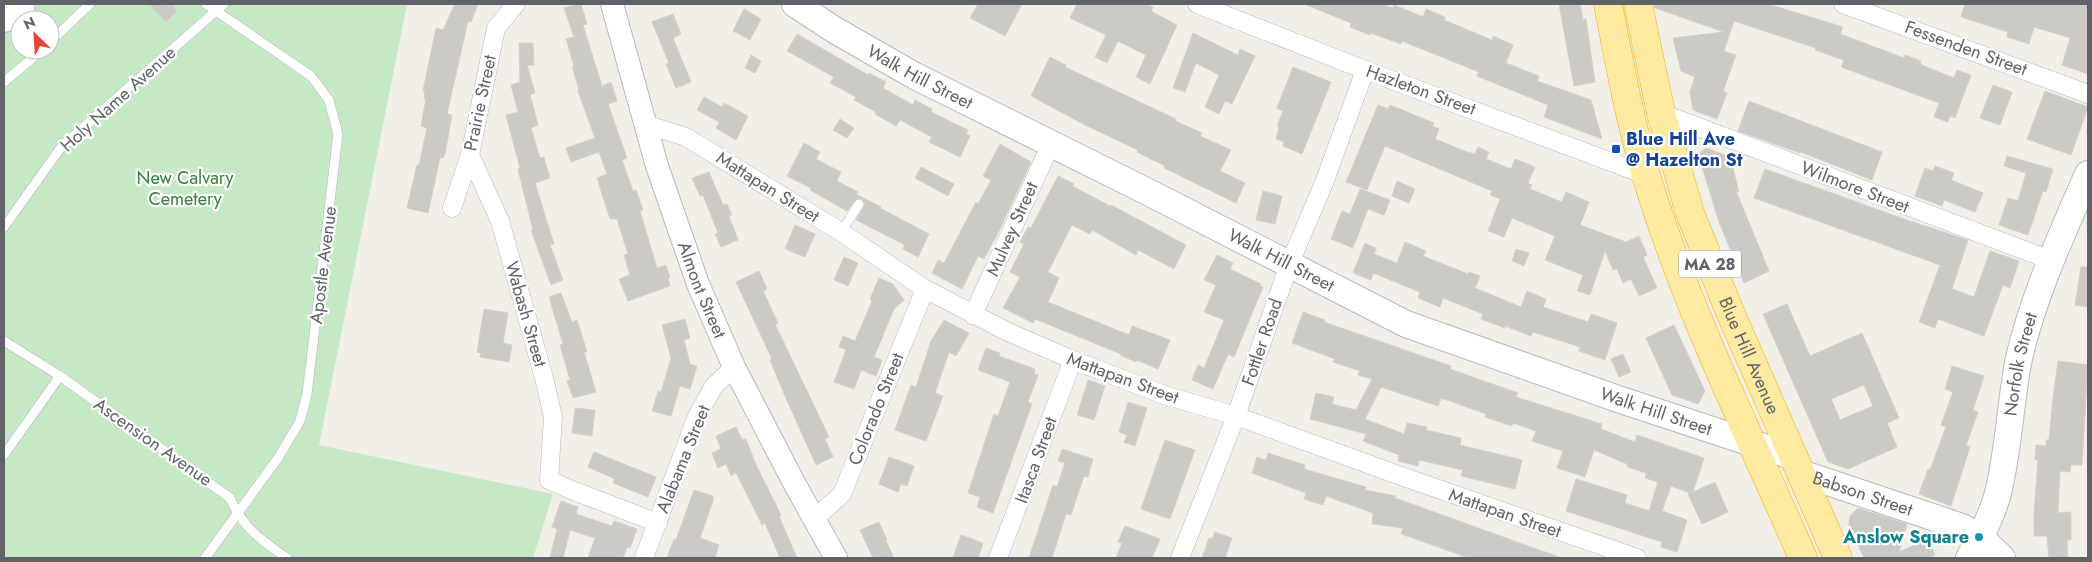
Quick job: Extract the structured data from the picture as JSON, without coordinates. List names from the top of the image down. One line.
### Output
{"streets":{"highway":["MA 28","Blue Hill Avenue"],"main road":["Walk Hill Street","Norfolk Street","Babson Street"],"street":["Fessenden Street","Hazleton Street","Prairie Street","Mattapan Street","Wilmore Street","Mulvey Street","Almont Street","Wabash Street","Fottler Road","Colorado Street","Alabama Street","Itasca Street"],"lane":["Holy Name Avenue","Apostle Avenue","Ascension Avenue"]},"crossings":[["Walk Hill Street","Mulvey Street"],["Walk Hill Street","Fottler Road"],["Walk Hill Street","Blue Hill Avenue"],["Walk Hill Street","Babson Street"],["Hazleton Street","Fottler Road"],["Hazleton Street","Blue Hill Avenue"],["Holy Name Avenue","Apostle Avenue"],["Prairie Street","Wabash Street"],["Mattapan Street","Mulvey Street"],["Mattapan Street","Almont Street"],["Mattapan Street","Fottler Road"],["Mattapan Street","Colorado Street"],["Mattapan Street","Itasca Street"],["Wilmore Street","Blue Hill Avenue"],["Wilmore Street","Norfolk Street"],["Apostle Avenue","Ascension Avenue"],["Almont Street","Colorado Street"],["Almont Street","Alabama Street"],["Wabash Street","Alabama Street"],["Blue Hill Avenue","Babson Street"],["Norfolk Street","Babson Street"]],"parks":["New Calvary Cemetery"],"places":{"transit":["Blue Hill Ave @ Hazelton St"],"other":["Anslow Square"]},"north":"top left"}
